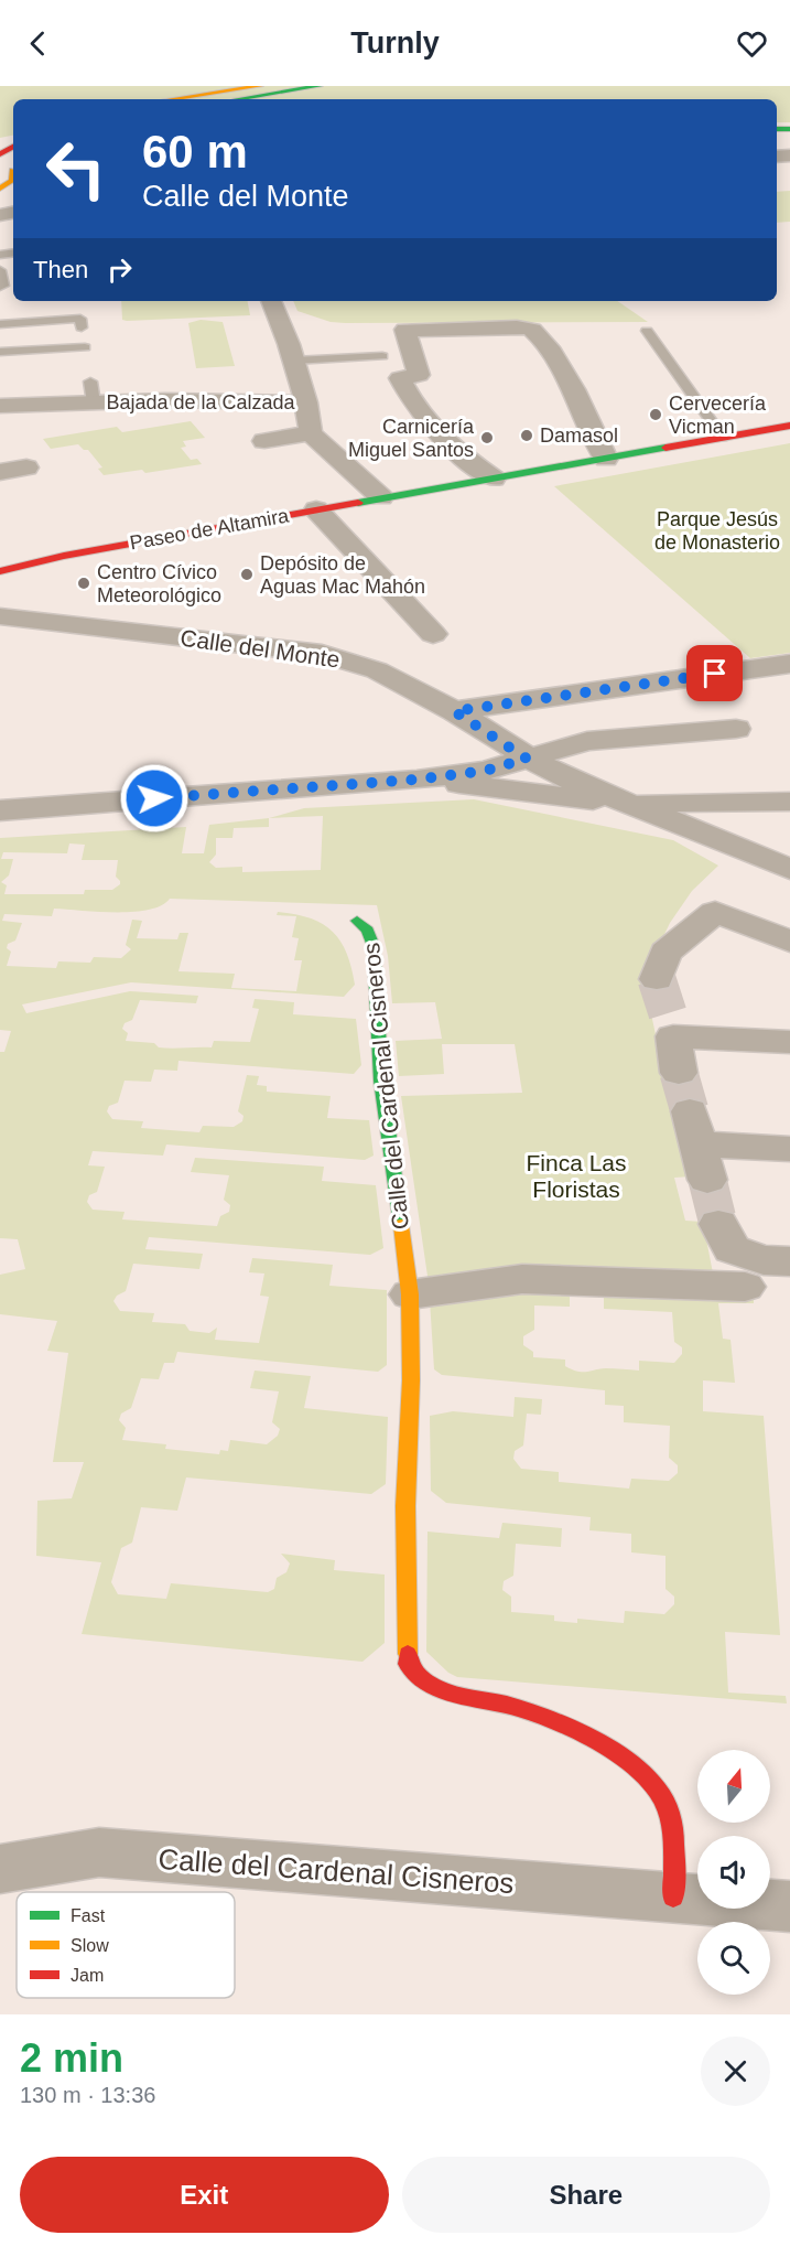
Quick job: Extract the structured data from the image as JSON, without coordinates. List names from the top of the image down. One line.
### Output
{"streets":{"main road":["Paseo de Altamira","Calle del Cardenal Cisneros"],"street":["Bajada de la Calzada","Calle del Monte"]},"crossings":[["Bajada de la Calzada","Paseo de Altamira"]],"parks":["Parque Jesús de Monasterio","Finca Las Floristas"],"places":["Cervecería Vicman","Damasol","Carnicería Miguel Santos","Depósito de Aguas Mac Mahón","Centro Cívico Meteorológico"],"legend":["Fast","Slow","Jam"],"north":"top","page":{"header":"Turnly","turn":["60 m","Calle del Monte"],"then":"Then","heading":["2 min","130 m · 13:36"],"buttons":["Exit","Share"]}}
